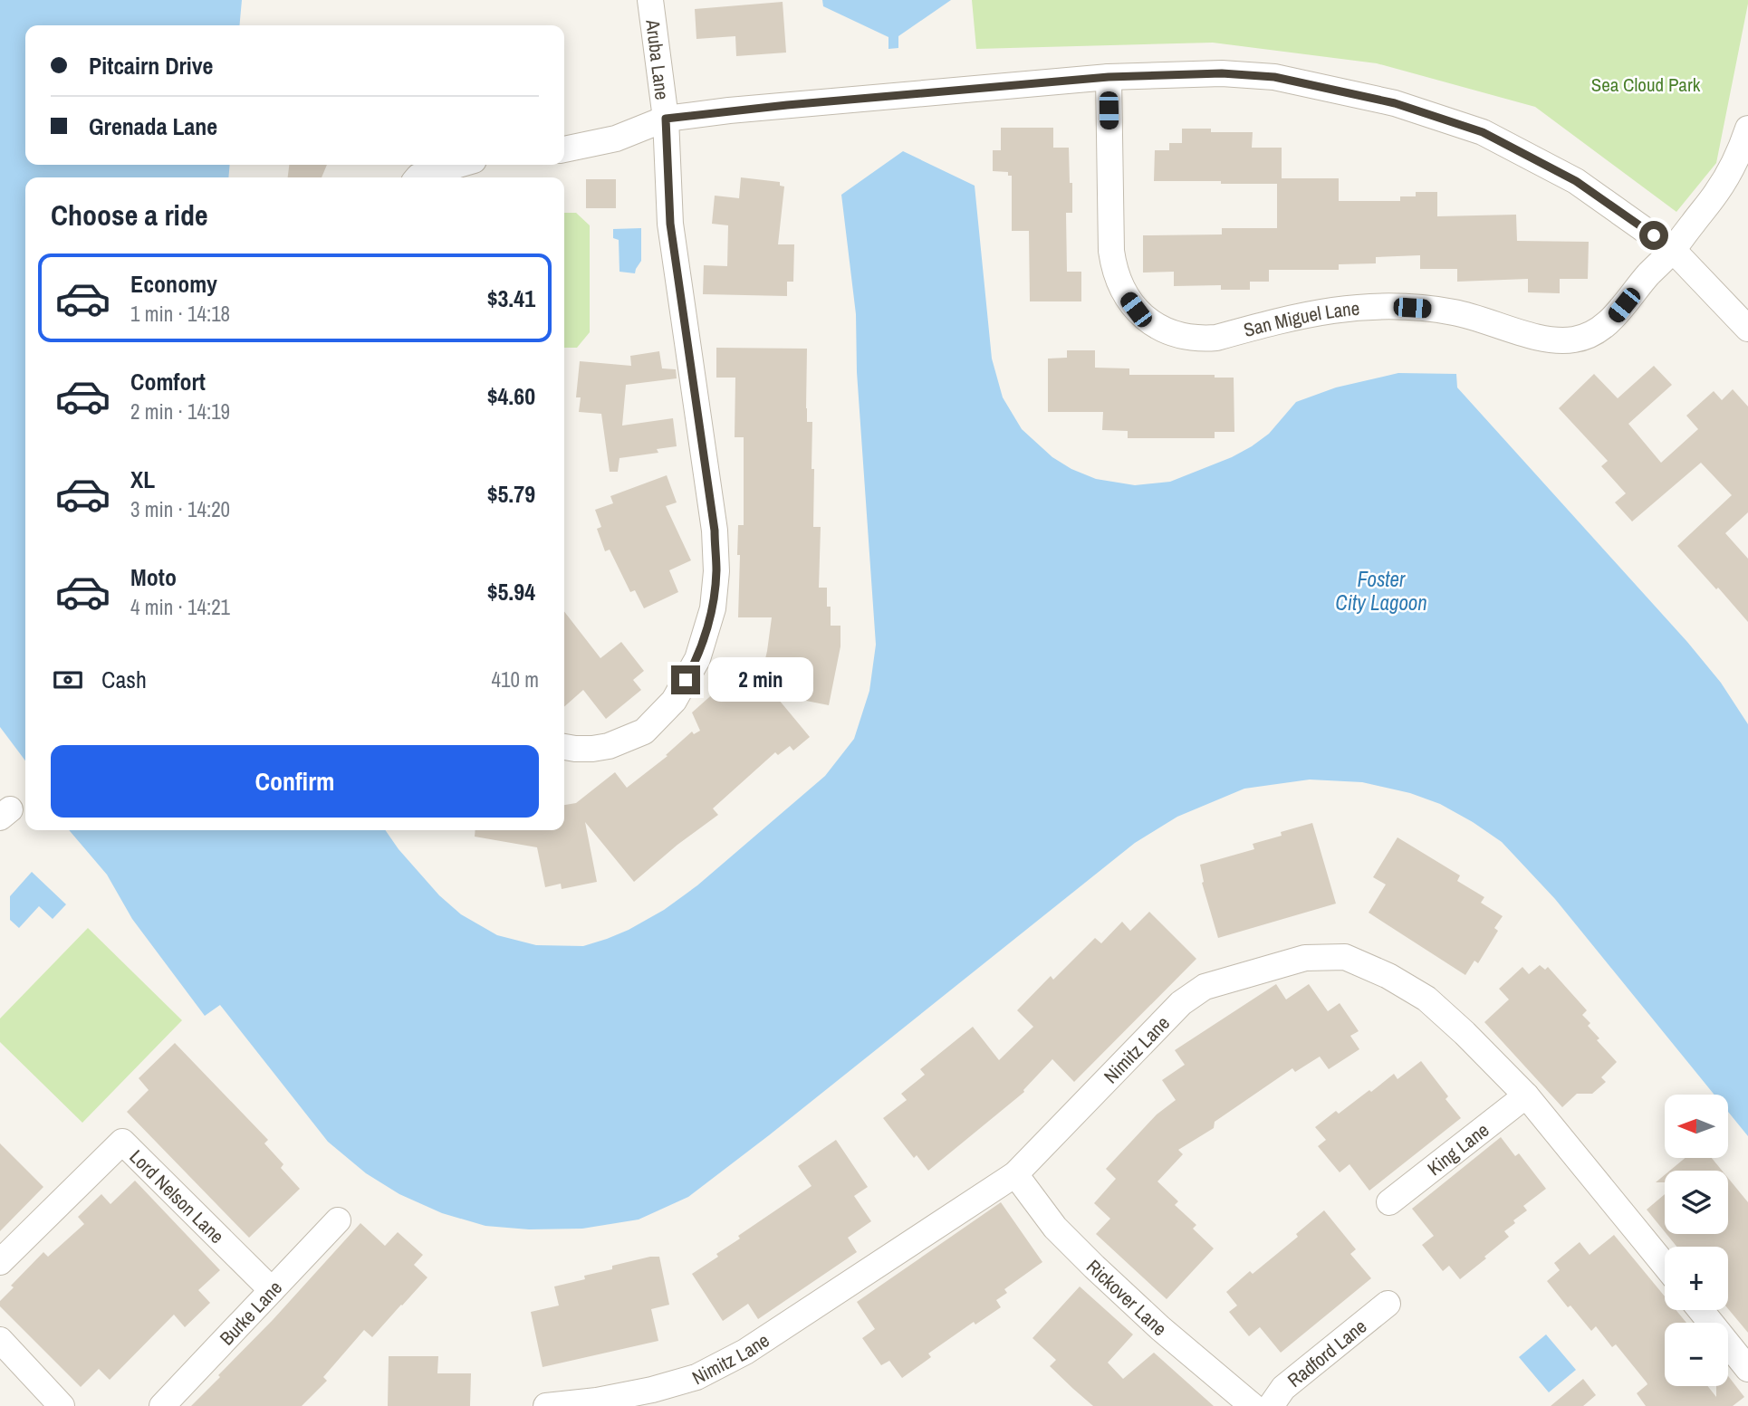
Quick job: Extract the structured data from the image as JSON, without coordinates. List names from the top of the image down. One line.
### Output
{"streets":{"street":["Aruba Lane","San Miguel Lane","Nimitz Lane","King Lane","Lord Nelson Lane","Rickover Lane","Burke Lane","Radford Lane"]},"crossings":[["Nimitz Lane","King Lane"],["Nimitz Lane","Rickover Lane"],["Lord Nelson Lane","Burke Lane"]],"water":["Foster City Lagoon"],"parks":["Sea Cloud Park"],"north":"left","page":{"banner":["Pitcairn Drive","Grenada Lane"],"heading":"Choose a ride","list":[{"name":"Economy","note":"1 min · 14:18","value":"$3.41"},{"name":"Comfort","note":"2 min · 14:19","value":"$4.60"},{"name":"XL","note":"3 min · 14:20","value":"$5.79"},{"name":"Moto","note":"4 min · 14:21","value":"$5.94"}],"pay":["Cash","410 m"],"bubble":"2 min","buttons":"Confirm","map_buttons":["+","−"]}}
